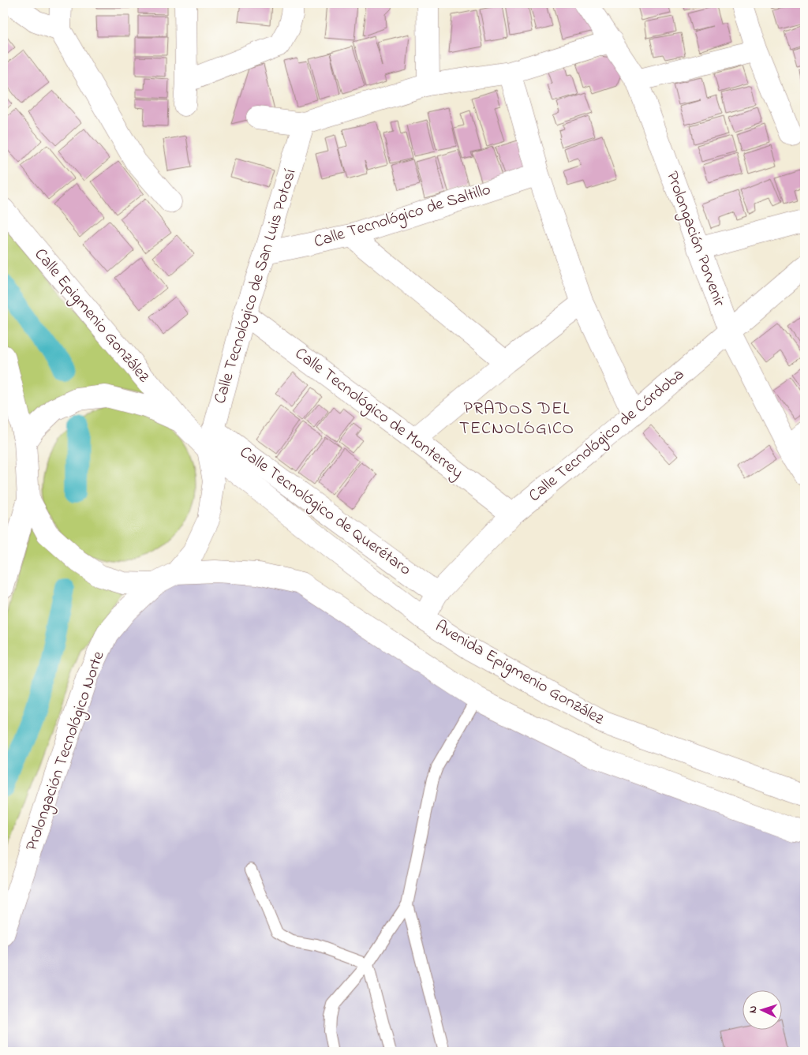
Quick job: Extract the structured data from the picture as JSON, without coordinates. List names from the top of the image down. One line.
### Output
{"streets":{"street":["Calle Tecnológico de Saltillo","Prolongación Porvenir","Calle Tecnológico de San Luis Potosí","Calle Epigmenio González","Calle Tecnológico de Monterrey","Calle Tecnológico de Córdoba","Calle Tecnológico de Querétaro","Avenida Epigmenio González","Prolongación Tecnológico Norte"]},"crossings":[["Calle Tecnológico de Saltillo","Calle Tecnológico de San Luis Potosí"],["Prolongación Porvenir","Calle Tecnológico de Córdoba"],["Calle Tecnológico de San Luis Potosí","Calle Epigmenio González"],["Calle Tecnológico de San Luis Potosí","Calle Tecnológico de Monterrey"],["Calle Tecnológico de San Luis Potosí","Calle Tecnológico de Querétaro"],["Calle Tecnológico de San Luis Potosí","Avenida Epigmenio González"],["Calle Epigmenio González","Calle Tecnológico de Querétaro"],["Calle Epigmenio González","Avenida Epigmenio González"],["Calle Tecnológico de Monterrey","Calle Tecnológico de Córdoba"],["Calle Tecnológico de Córdoba","Calle Tecnológico de Querétaro"],["Calle Tecnológico de Córdoba","Avenida Epigmenio González"],["Calle Tecnológico de Querétaro","Avenida Epigmenio González"]],"districts":["PRADOS DEL TECNOLÓGICO"],"north":"left"}
